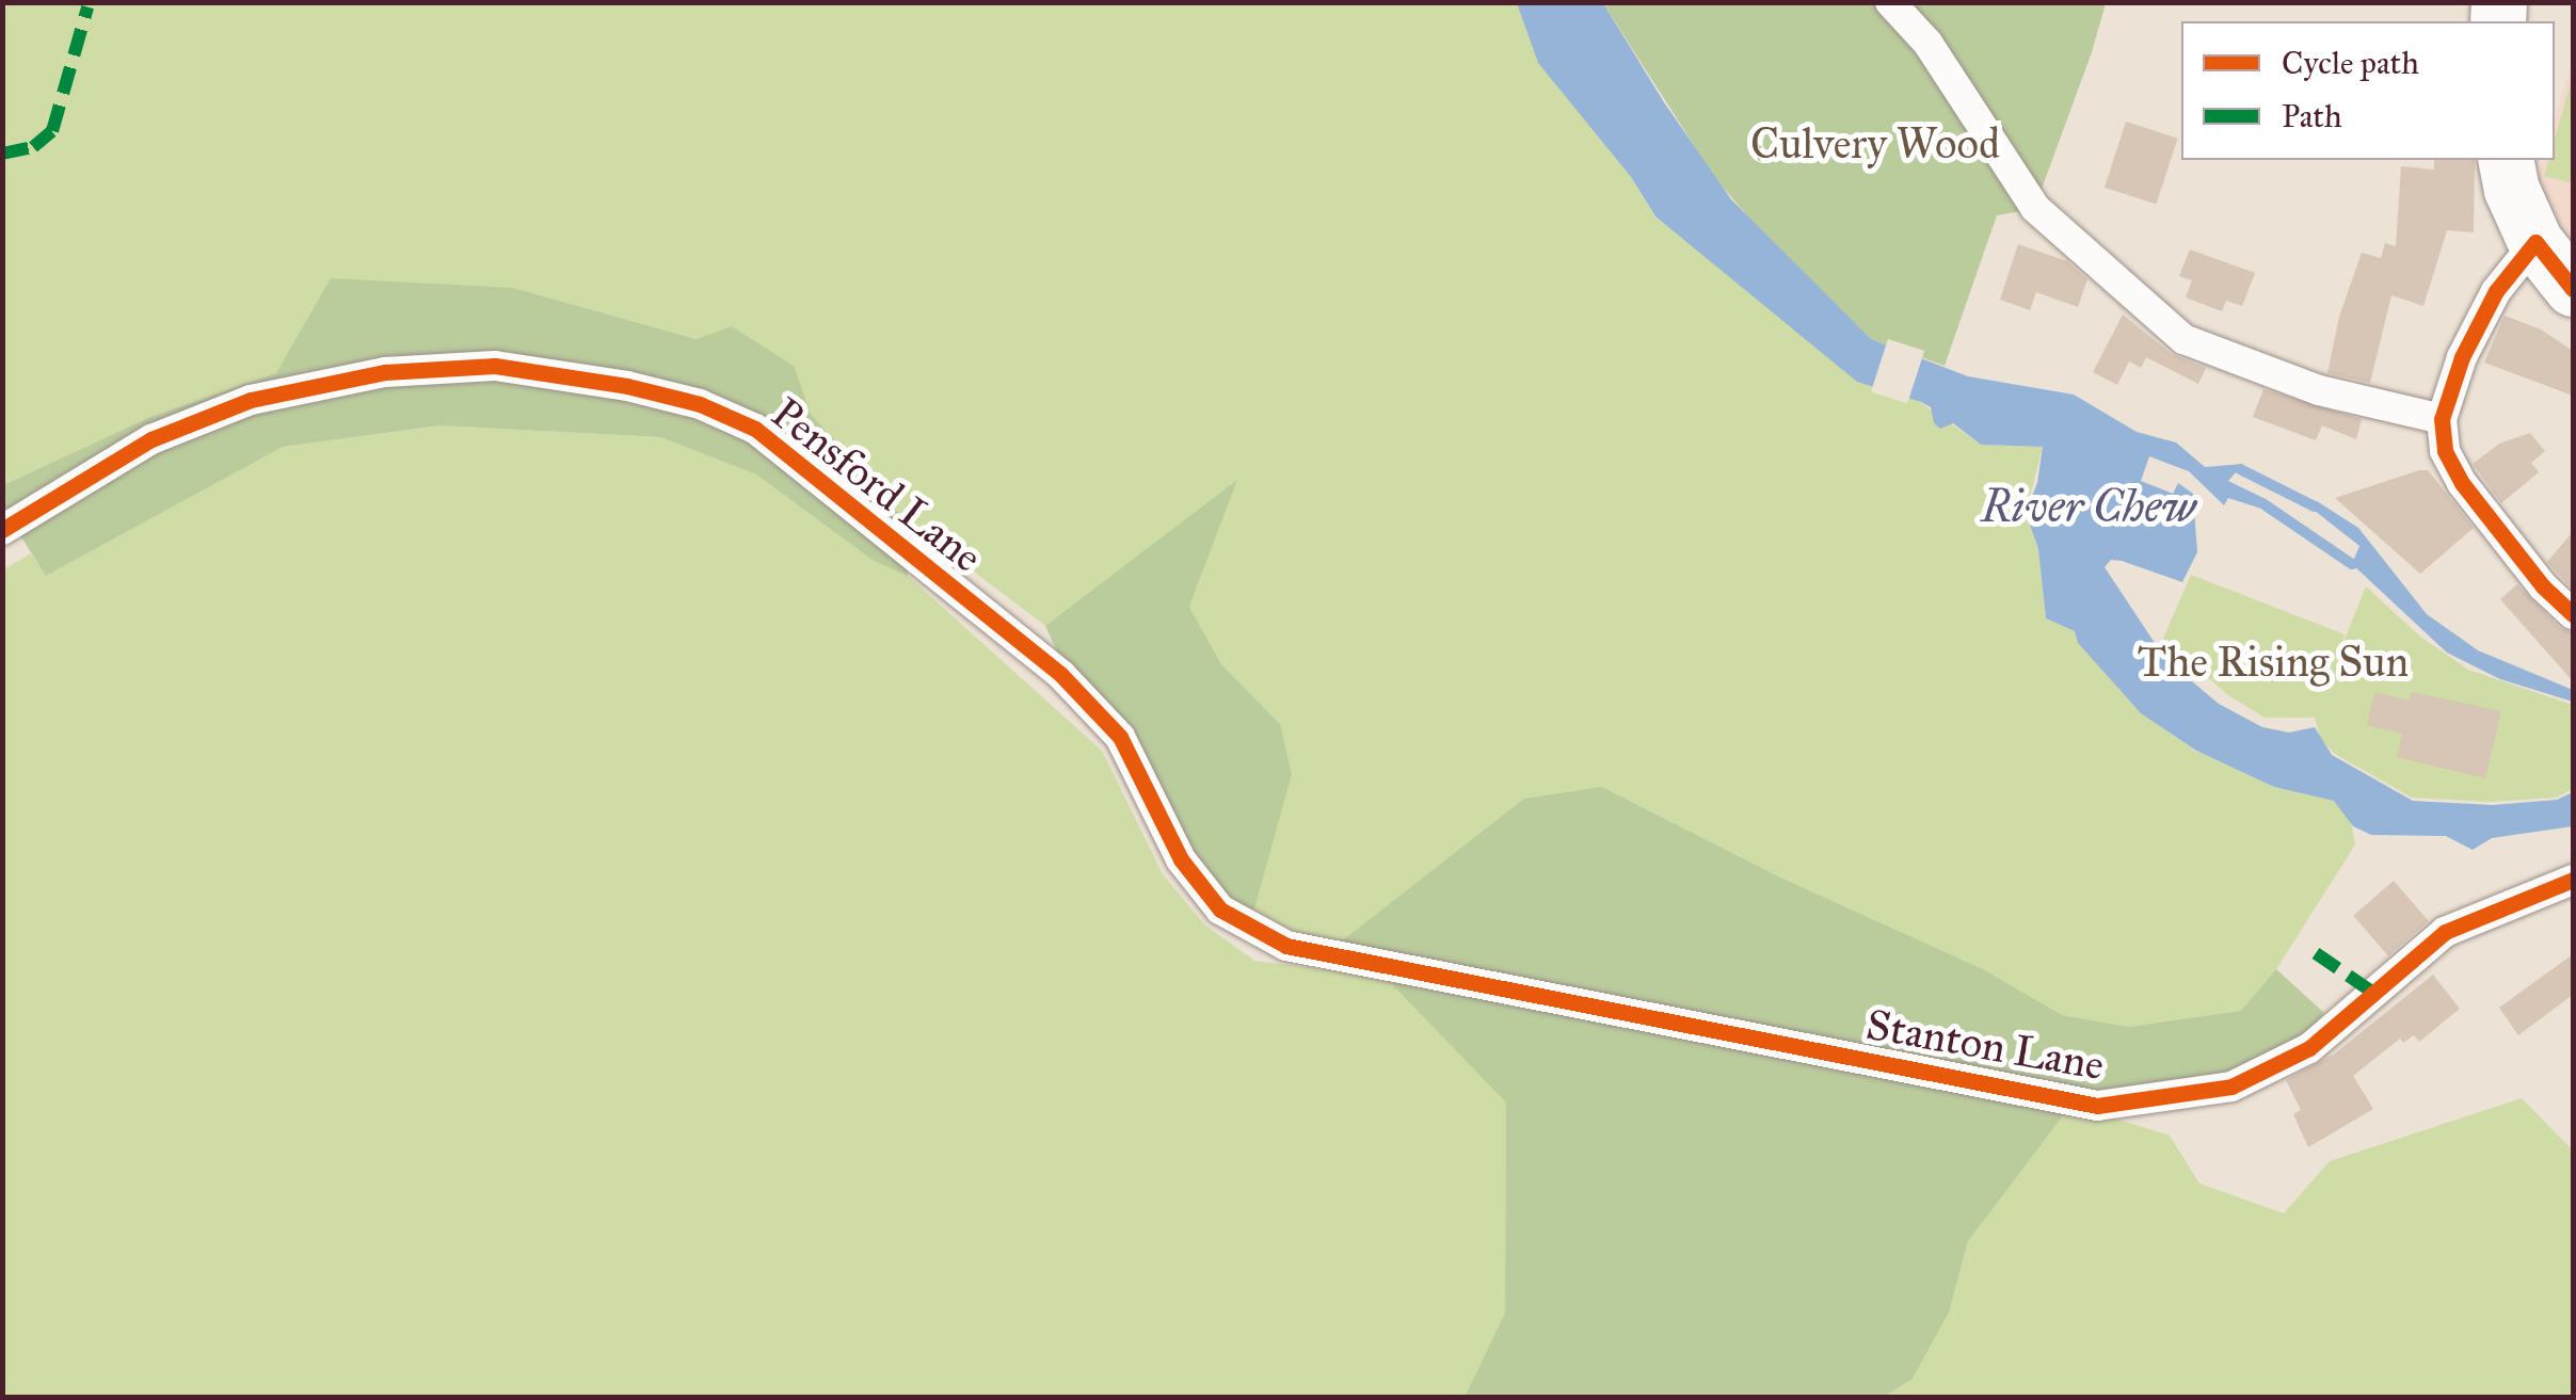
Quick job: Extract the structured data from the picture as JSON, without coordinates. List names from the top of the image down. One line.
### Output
{"streets":{"street":["Pensford Lane","Stanton Lane"]},"crossings":[["Pensford Lane","Stanton Lane"]],"water":["River Chew"],"parks":["Culvery Wood","The Rising Sun"],"legend":["Cycle path","Path"]}
